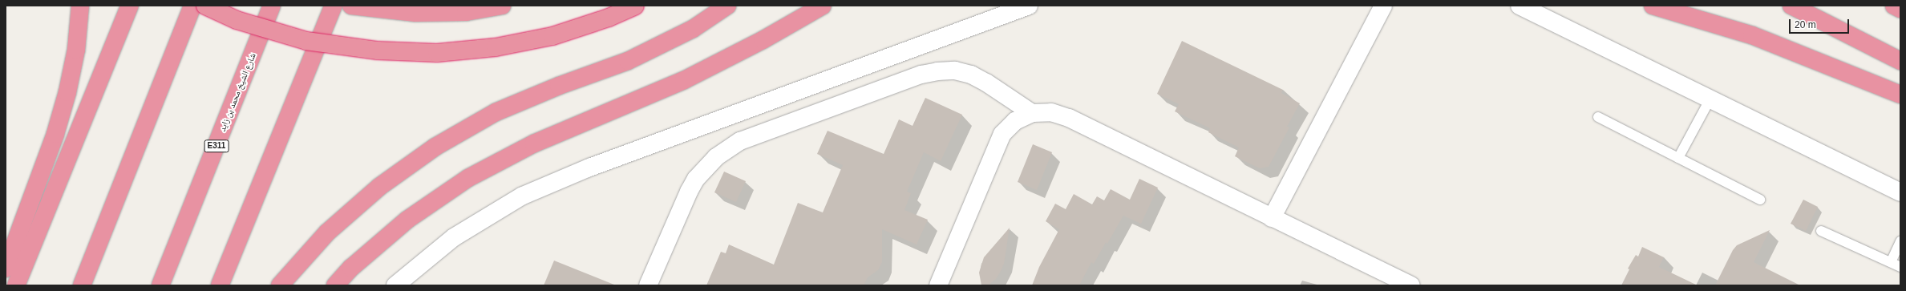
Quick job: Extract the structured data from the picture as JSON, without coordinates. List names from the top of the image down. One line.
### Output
{"streets":{"highway":["شارع الشيخ محمد بن زايد","E311"]},"scale_bar":"20 m"}
